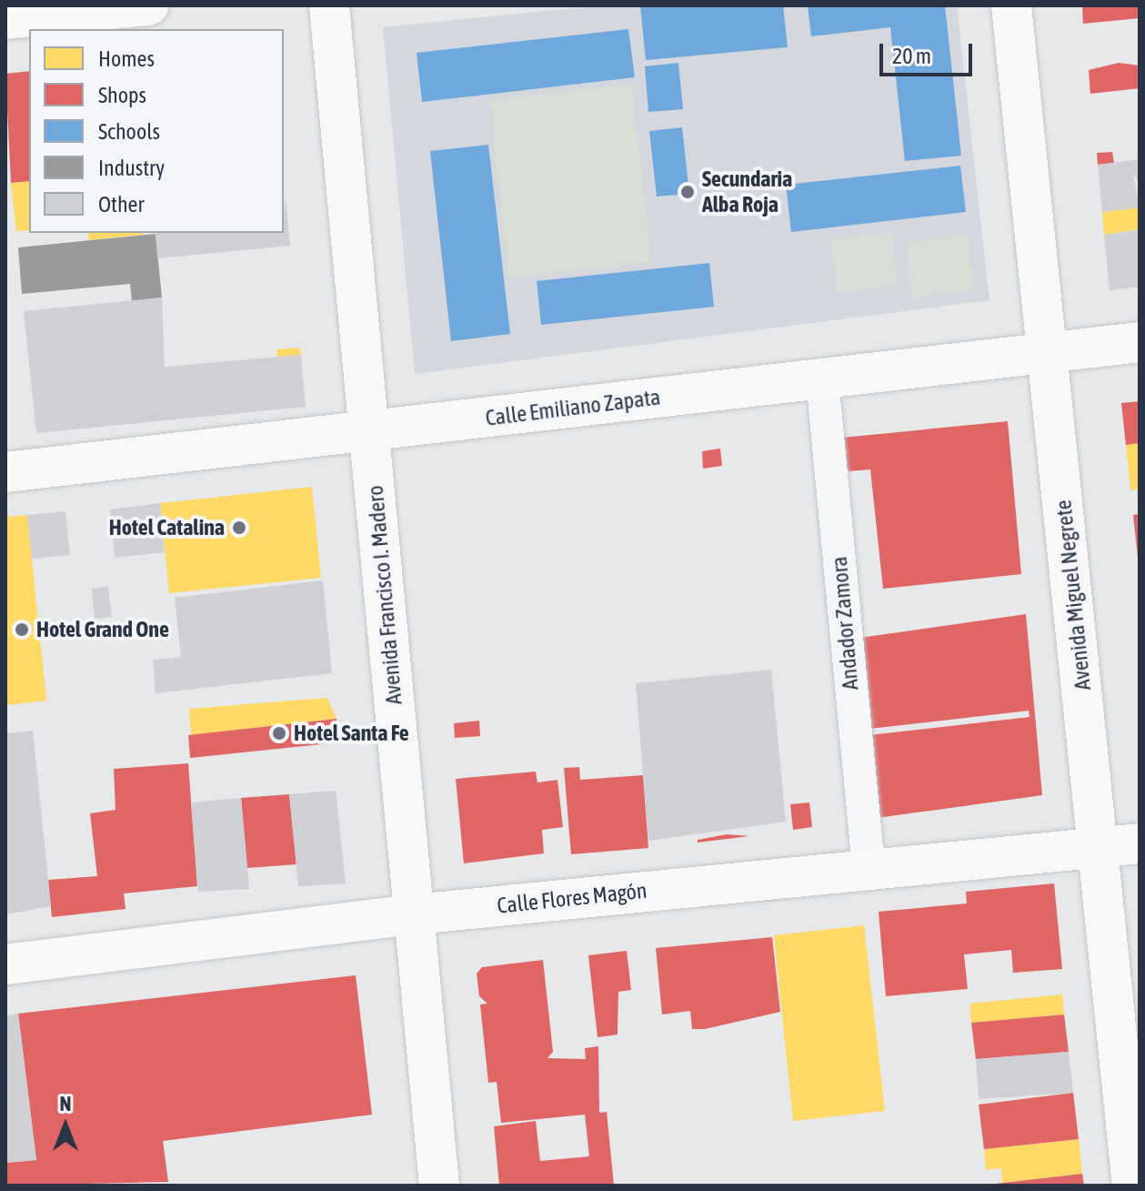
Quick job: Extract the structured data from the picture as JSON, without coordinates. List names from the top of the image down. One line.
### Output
{"streets":{"main road":["Calle Emiliano Zapata","Avenida Francisco I. Madero","Avenida Miguel Negrete","Calle Flores Magón"],"street":["Andador Zamora"]},"crossings":[["Calle Emiliano Zapata","Avenida Francisco I. Madero"],["Calle Emiliano Zapata","Avenida Miguel Negrete"],["Calle Emiliano Zapata","Andador Zamora"],["Avenida Francisco I. Madero","Calle Flores Magón"],["Avenida Miguel Negrete","Calle Flores Magón"],["Andador Zamora","Calle Flores Magón"]],"places":["Secundaria Alba Roja","Hotel Catalina","Hotel Grand One","Hotel Santa Fe"],"legend":["Homes","Shops","Schools","Industry","Other"],"scale_bar":"20 m","north":"top"}
